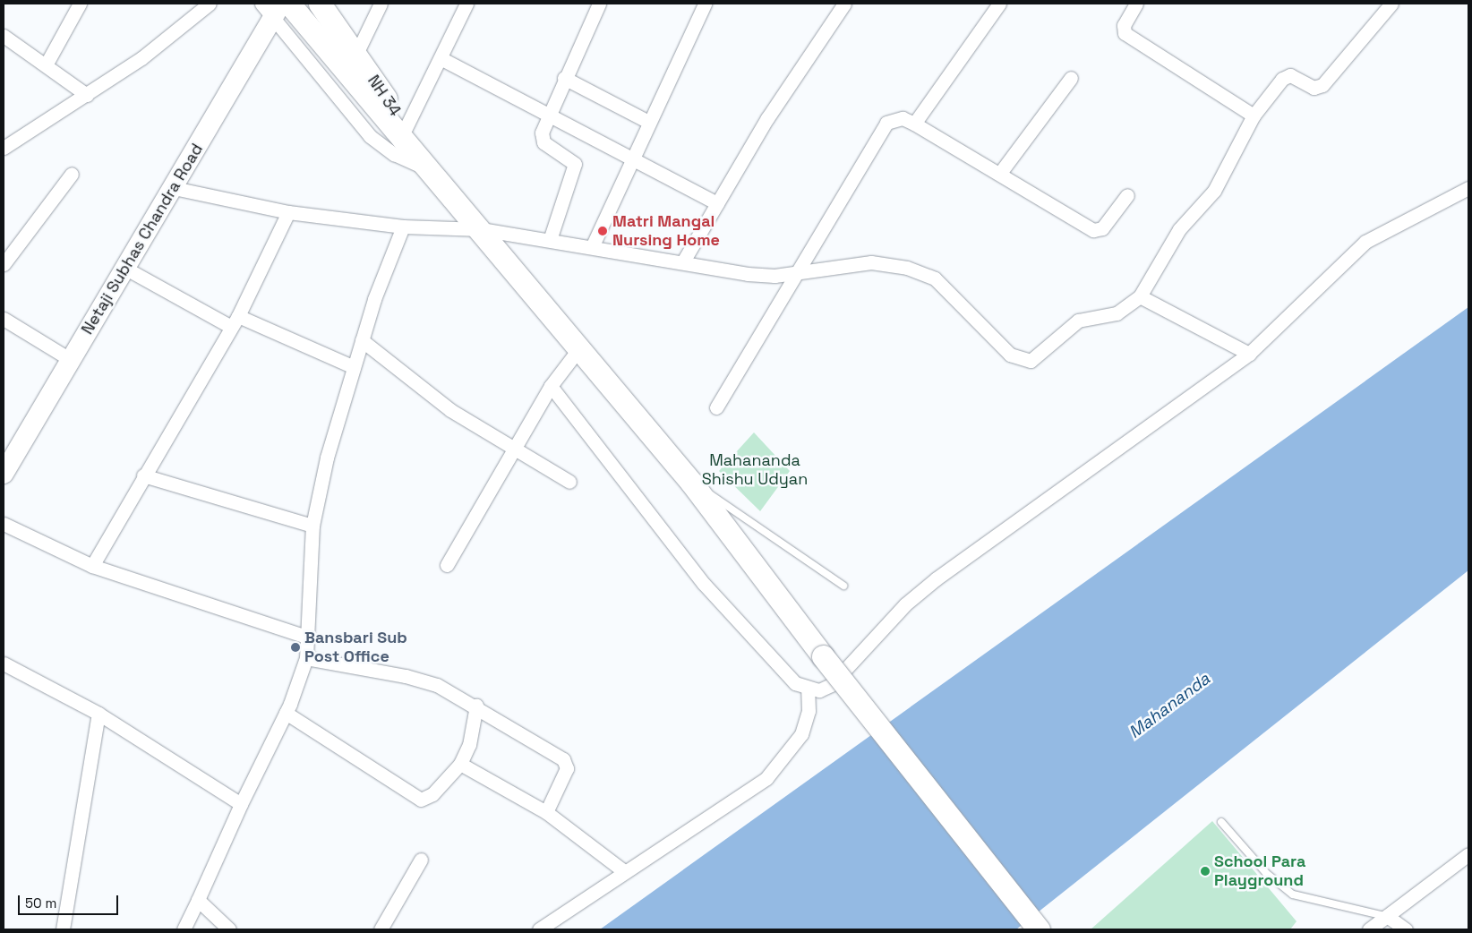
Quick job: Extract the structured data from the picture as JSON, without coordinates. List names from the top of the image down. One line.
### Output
{"streets":{"main road":["NH 34","Netaji Subhas Chandra Road"]},"water":["Mahananda"],"parks":["Mahananda Shishu Udyan"],"places":["Matri Mangal Nursing Home","Bansbari Sub Post Office","School Para Playground"],"scale_bar":"50 m"}
